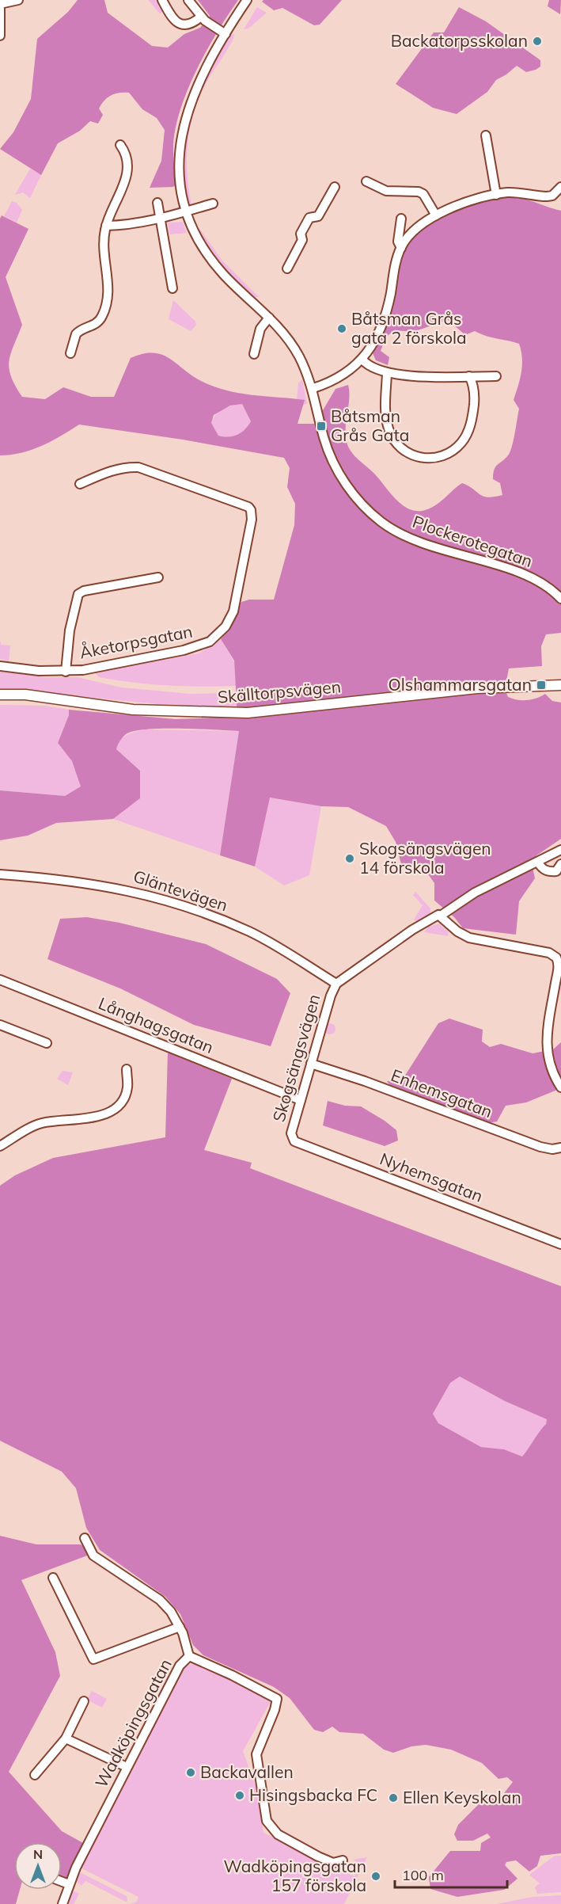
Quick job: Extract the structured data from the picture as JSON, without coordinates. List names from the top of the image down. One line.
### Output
{"streets":{"street":["Plockerotegatan","Åketorpsgatan","Skälltorpsvägen","Gläntevägen","Långhagsgatan","Skogsängsvägen","Enhemsgatan","Nyhemsgatan","Wadköpingsgatan"]},"crossings":[["Gläntevägen","Skogsängsvägen"],["Långhagsgatan","Skogsängsvägen"],["Skogsängsvägen","Enhemsgatan"],["Skogsängsvägen","Nyhemsgatan"]],"places":{"other":["Backatorpsskolan","Båtsman Grås gata 2 förskola","Skogsängsvägen 14 förskola","Backavallen","Hisingsbacka FC","Ellen Keyskolan","Wadköpingsgatan 157 förskola"],"transit":["Båtsman Grås Gata","Olshammarsgatan"]},"scale_bar":"100 m","north":"top"}
